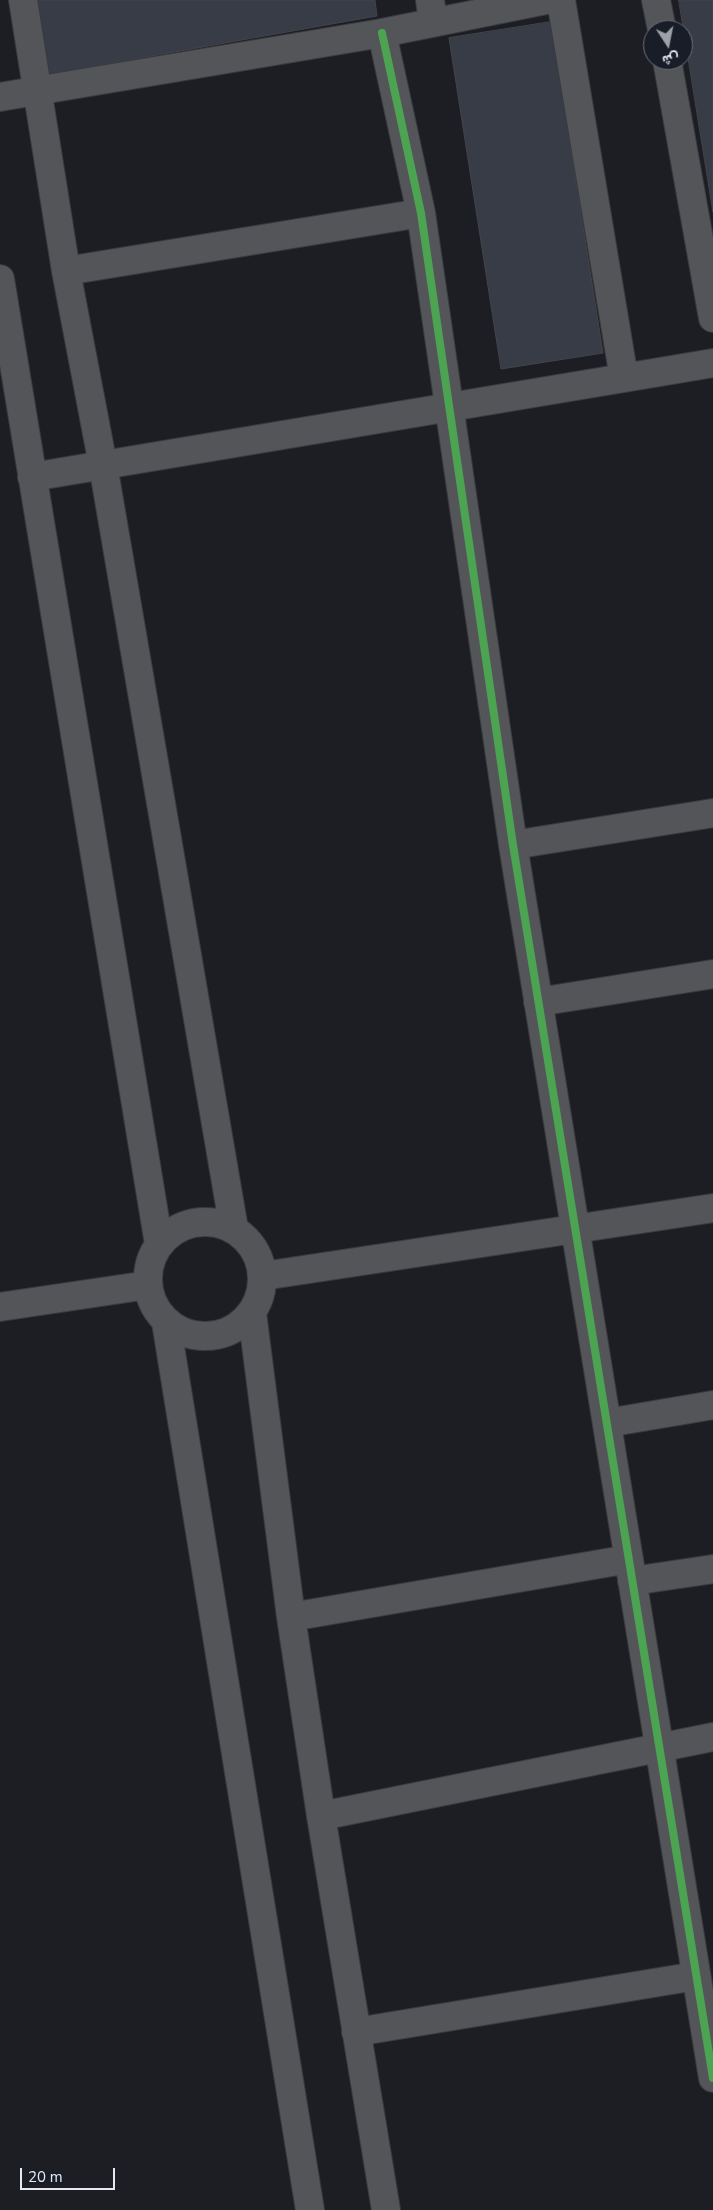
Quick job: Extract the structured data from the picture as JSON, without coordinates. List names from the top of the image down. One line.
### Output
{"scale_bar":"20 m","north":"bottom"}
